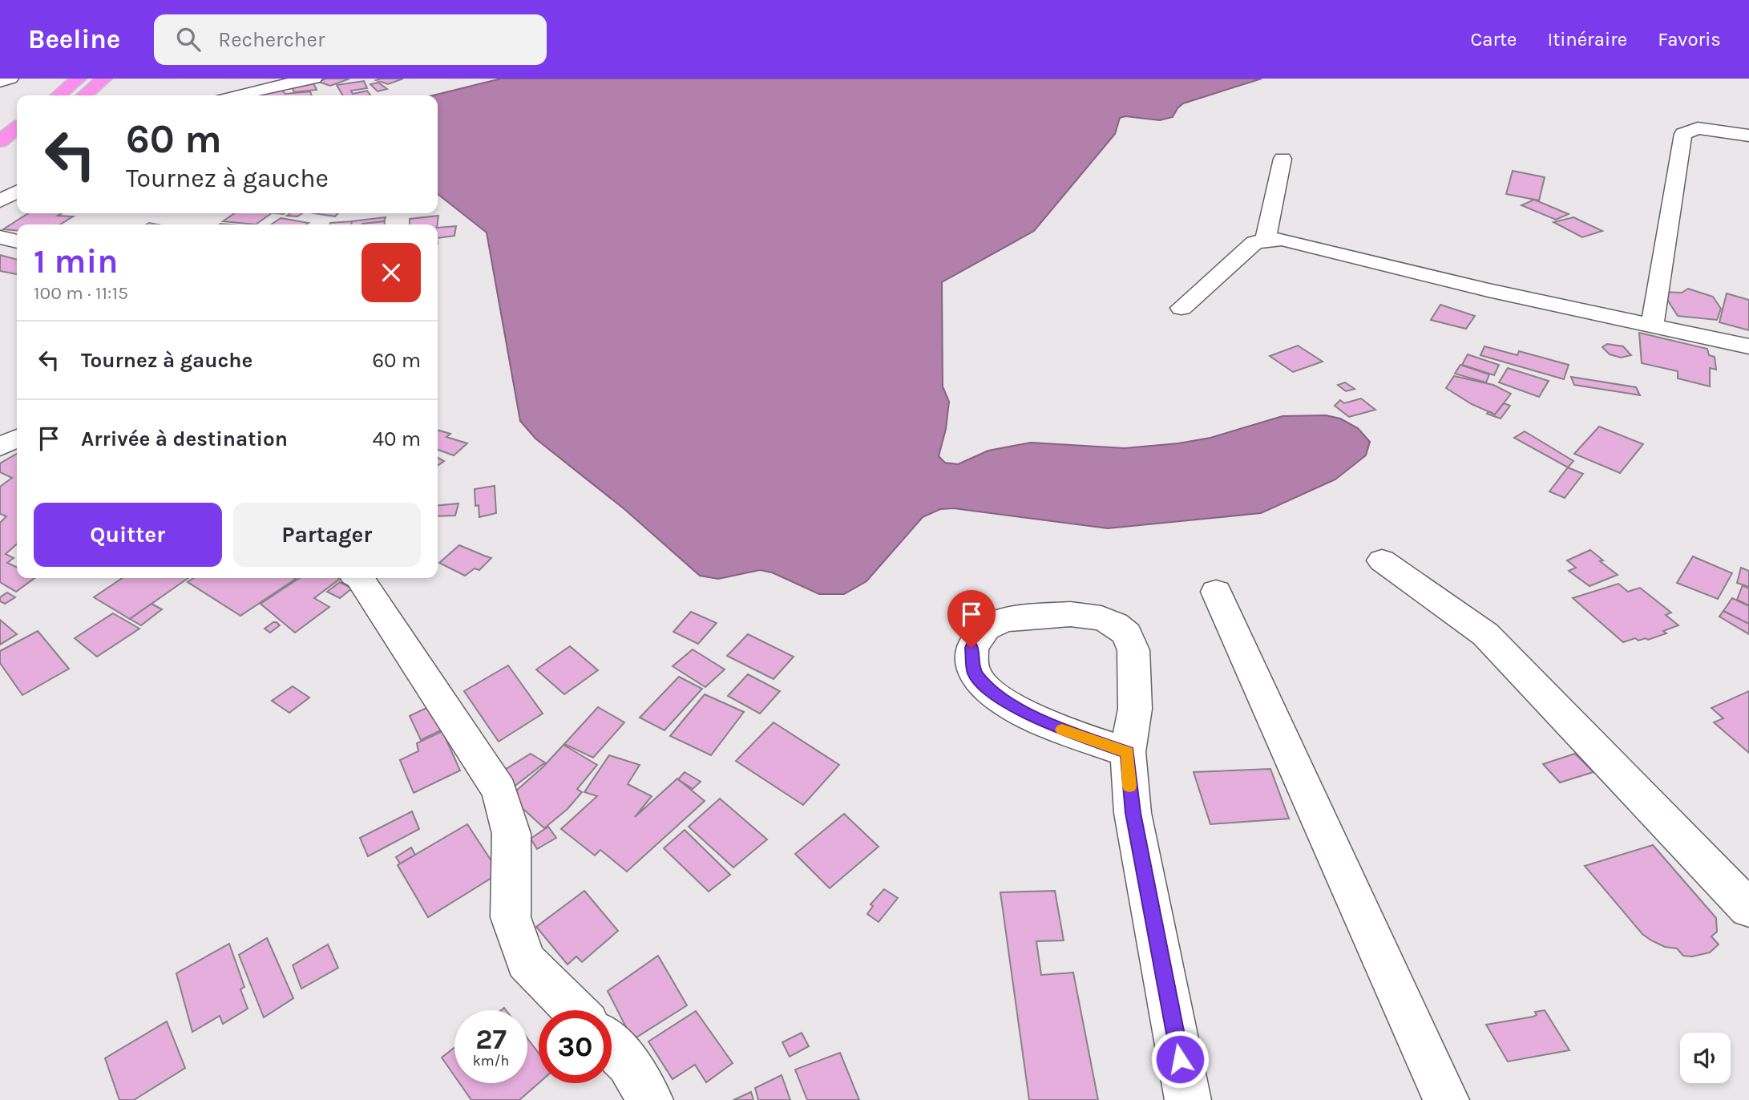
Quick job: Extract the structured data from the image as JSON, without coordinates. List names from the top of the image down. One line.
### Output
{"page":{"header":"Beeline","search":"Rechercher","nav":["Carte","Itinéraire","Favoris"],"turn":["60 m","Tournez à gauche"],"heading":["1 min","100 m · 11:15"],"list":[{"name":"Tournez à gauche","value":"60 m"},{"name":"Arrivée à destination","value":"40 m"}],"buttons":["Quitter","Partager"],"speed":"27 km/h","limit":"30"}}
